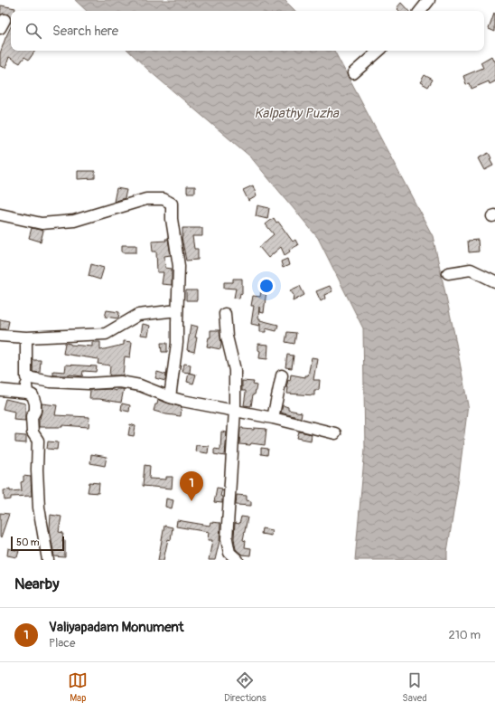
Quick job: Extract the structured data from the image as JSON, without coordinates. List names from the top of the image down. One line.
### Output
{"water":["Kalpathy Puzha"],"scale_bar":"50 m","page":{"search":"Search here","pins":"1","scale":"50 m","heading":"Nearby","list":[{"mark":"1","name":"Valiyapadam Monument","note":"Place","value":"210 m"}],"nav":["Map","Directions","Saved"]}}
